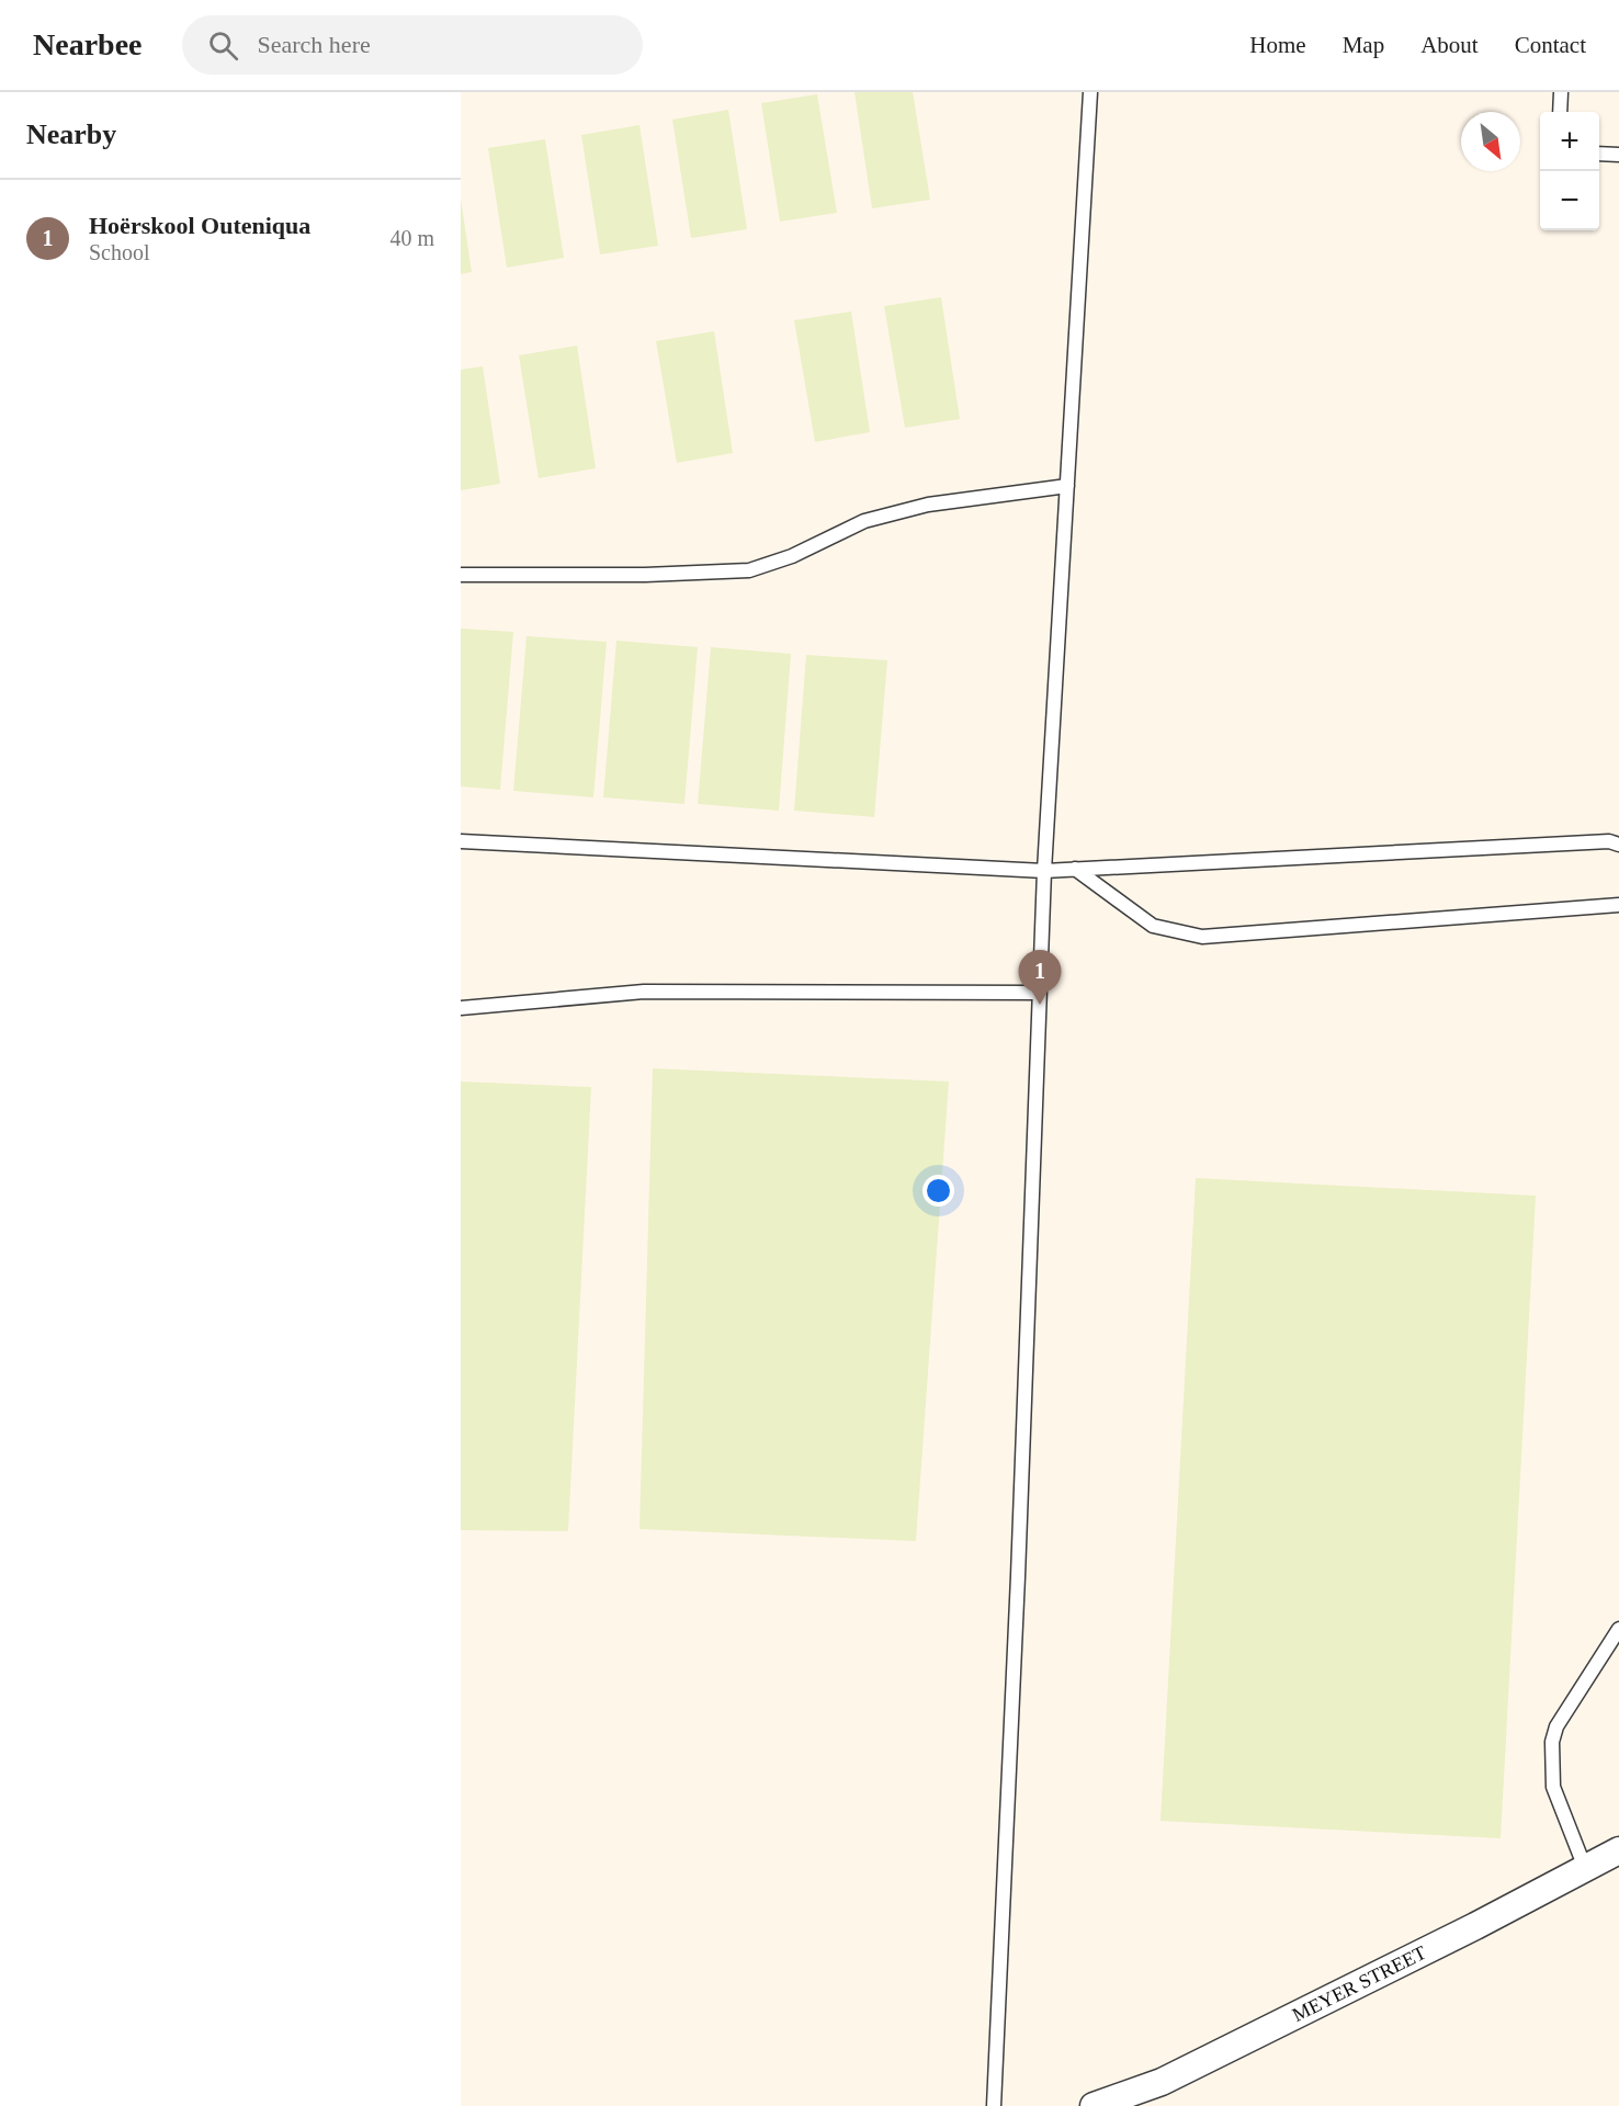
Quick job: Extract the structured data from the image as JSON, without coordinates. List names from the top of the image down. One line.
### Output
{"streets":{"street":["MEYER STREET"]},"north":"bottom right","page":{"header":"Nearbee","search":"Search here","nav":["Home","Map","About","Contact"],"heading":"Nearby","map_buttons":["+","−"],"list":[{"mark":"1","name":"Hoërskool Outeniqua","note":"School","value":"40 m"}],"pins":"1"}}
